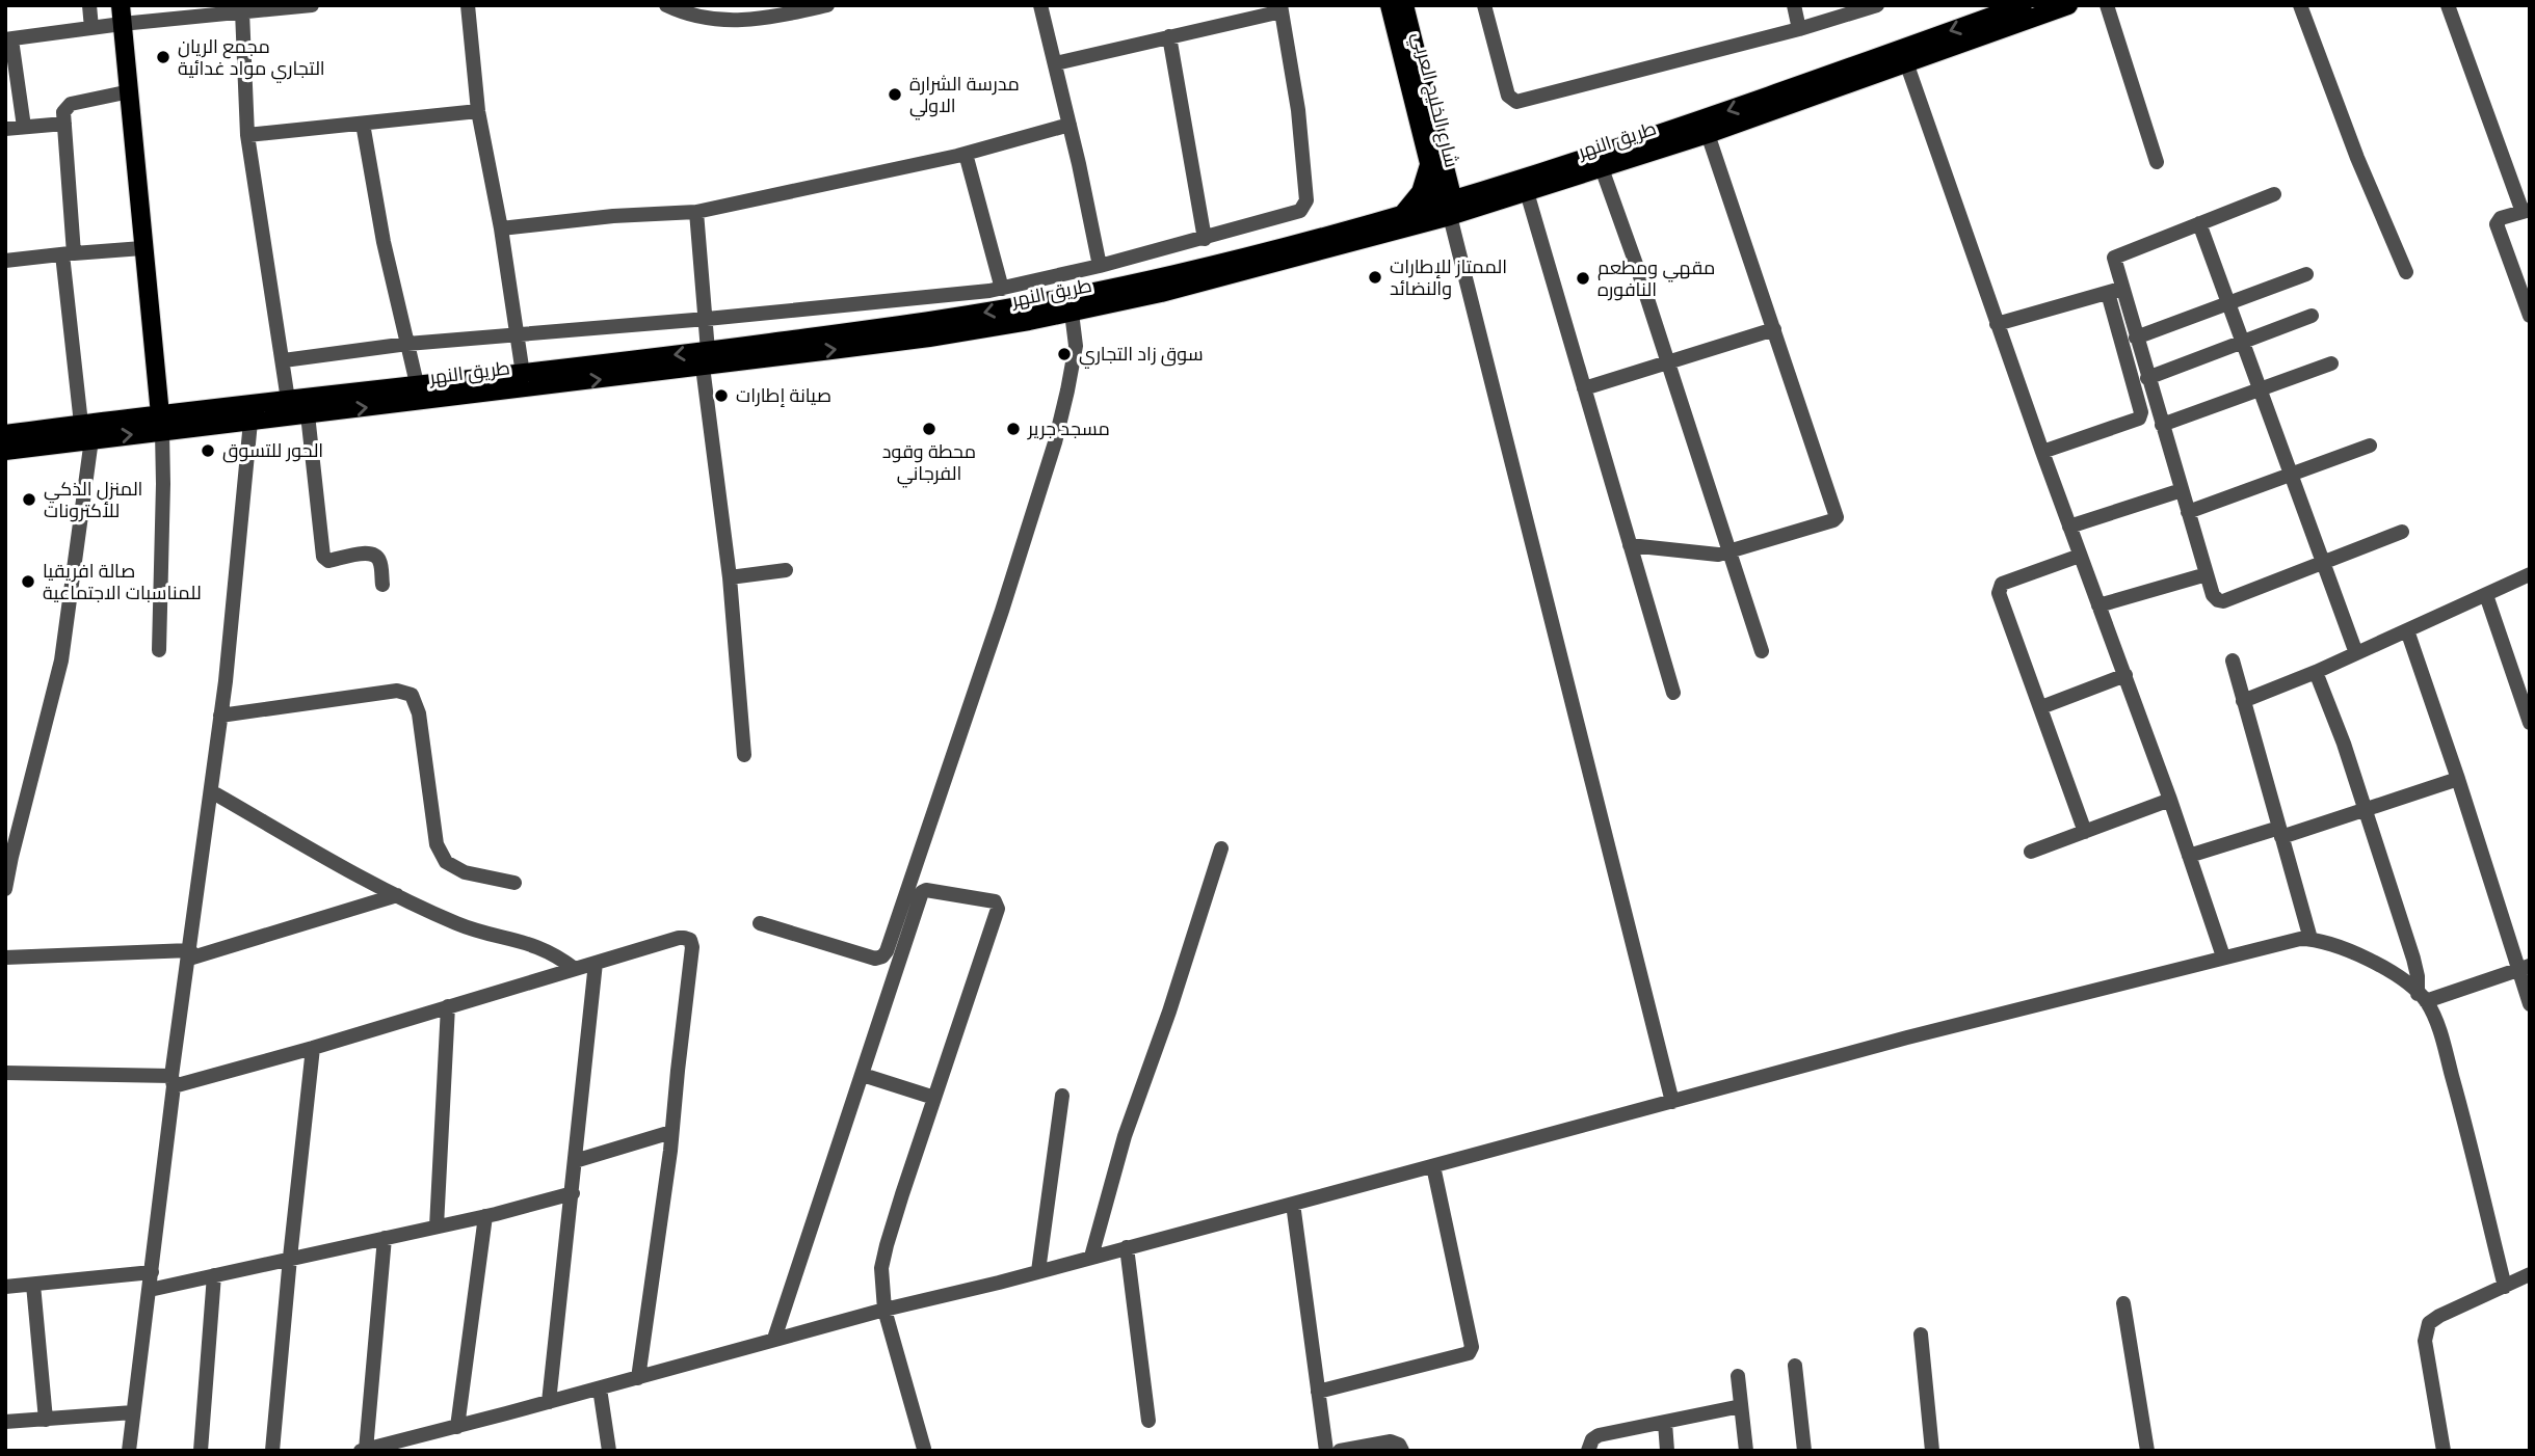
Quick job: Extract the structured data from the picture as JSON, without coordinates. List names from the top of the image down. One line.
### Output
{"streets":{"main road":["شارع الخليج العربي","طريق النهر"]},"crossings":[["شارع الخليج العربي","طريق النهر"]],"places":["مجمع الريان التجاري مواد غدائية","مدرسة الشرارة الاولي","الممتاز للإطارات والنضائد","مقهي ومطعم النافوره","سوق زاد التجاري","صيانة إطارات","محطة وقود الفرجاني","مسجد جرير","الحور للتسوق","المنزل الذكي للأكترونات","صالة افريقيا للمناسبات الاجتماعية"]}
